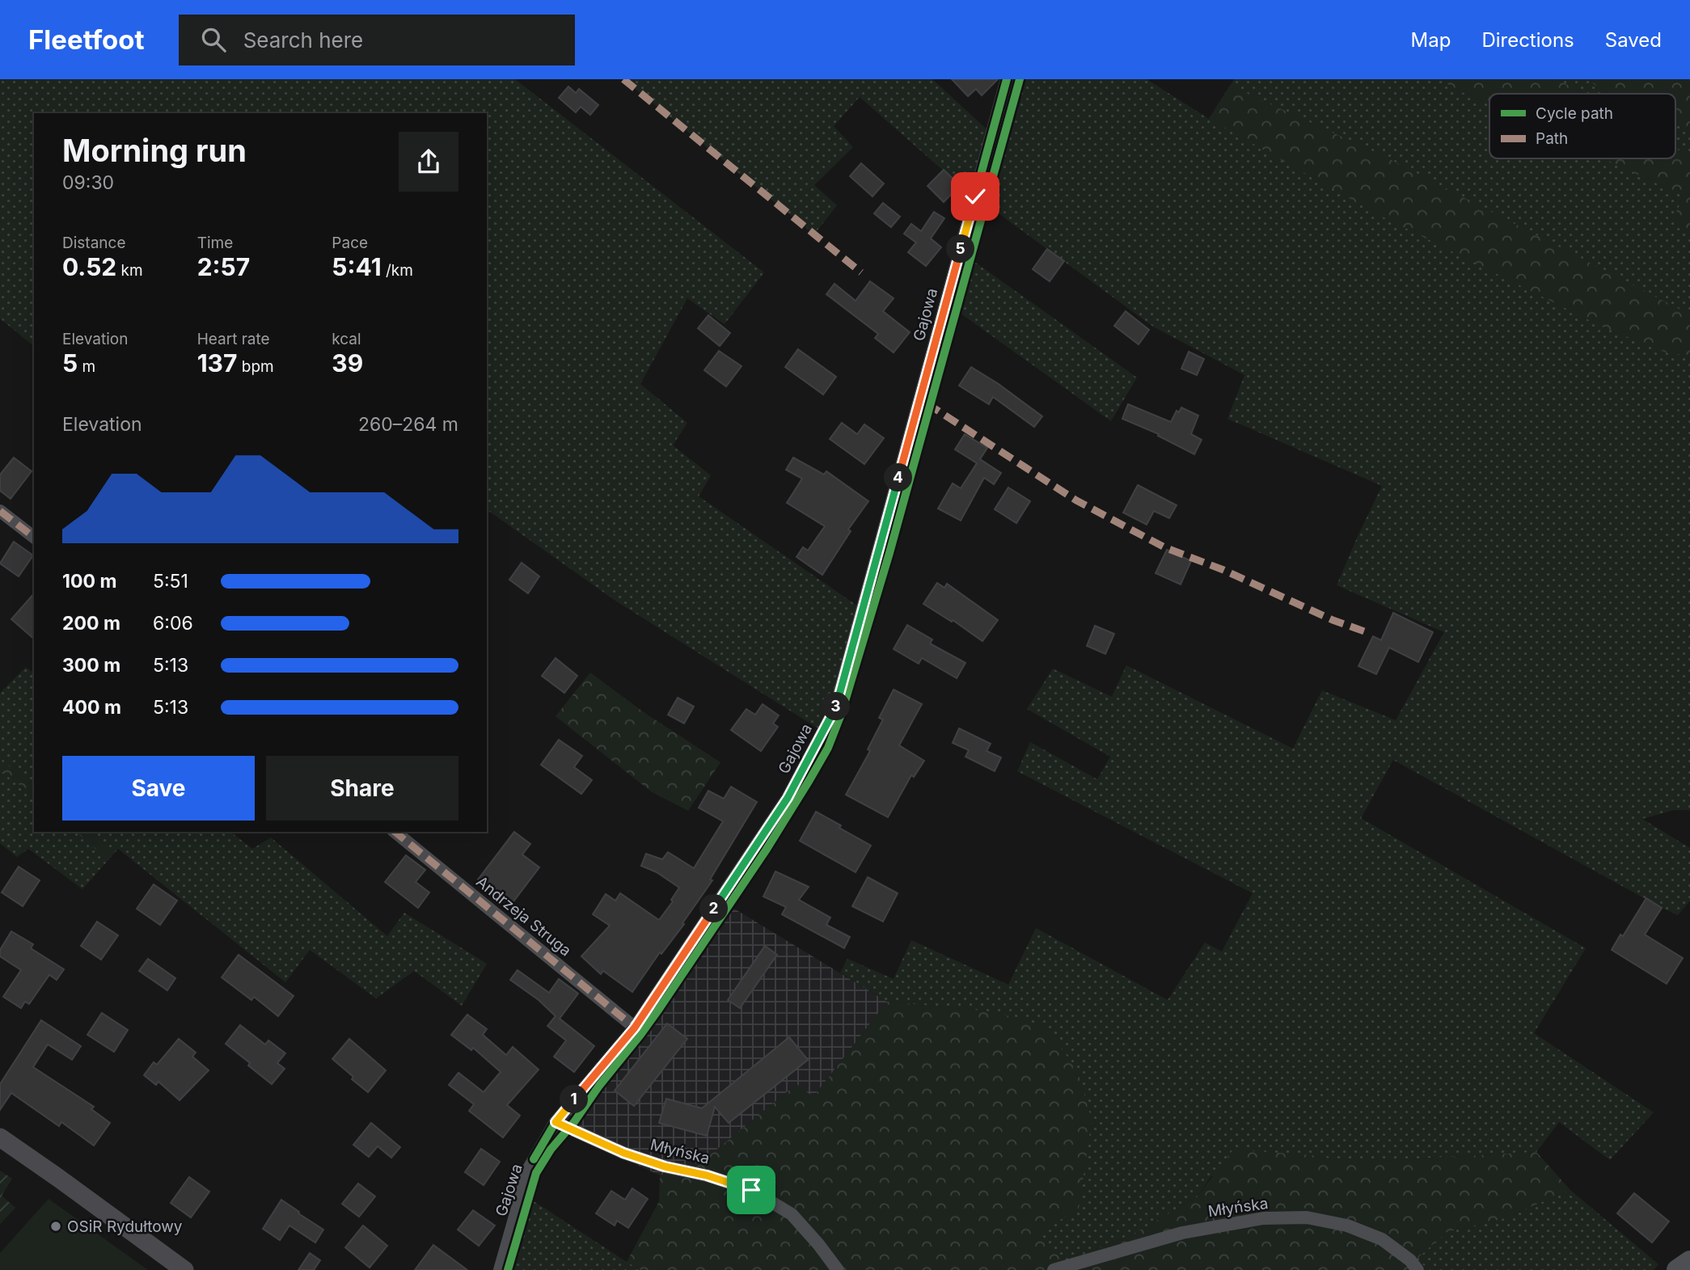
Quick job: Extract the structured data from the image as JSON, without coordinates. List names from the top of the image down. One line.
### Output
{"streets":{"street":["Gajowa","Andrzeja Struga","Młyńska"]},"crossings":[["Gajowa","Andrzeja Struga"],["Gajowa","Młyńska"]],"places":["OSiR Rydułtowy"],"legend":["Cycle path","Path"],"page":{"header":"Fleetfoot","search":"Search here","nav":["Map","Directions","Saved"],"heading":["Morning run","09:30"],"stats":[["Distance","0.52 km"],["Time","2:57"],["Pace","5:41 /km"],["Elevation","5 m"],["Heart rate","137 bpm"],["kcal","39"]],"pins":["5","4","3","2","1"],"chart":["Elevation","260–264 m"],"list":[{"name":"100 m","note":"5:51"},{"name":"200 m","note":"6:06"},{"name":"300 m","note":"5:13"},{"name":"400 m","note":"5:13"}],"buttons":["Save","Share"]}}
